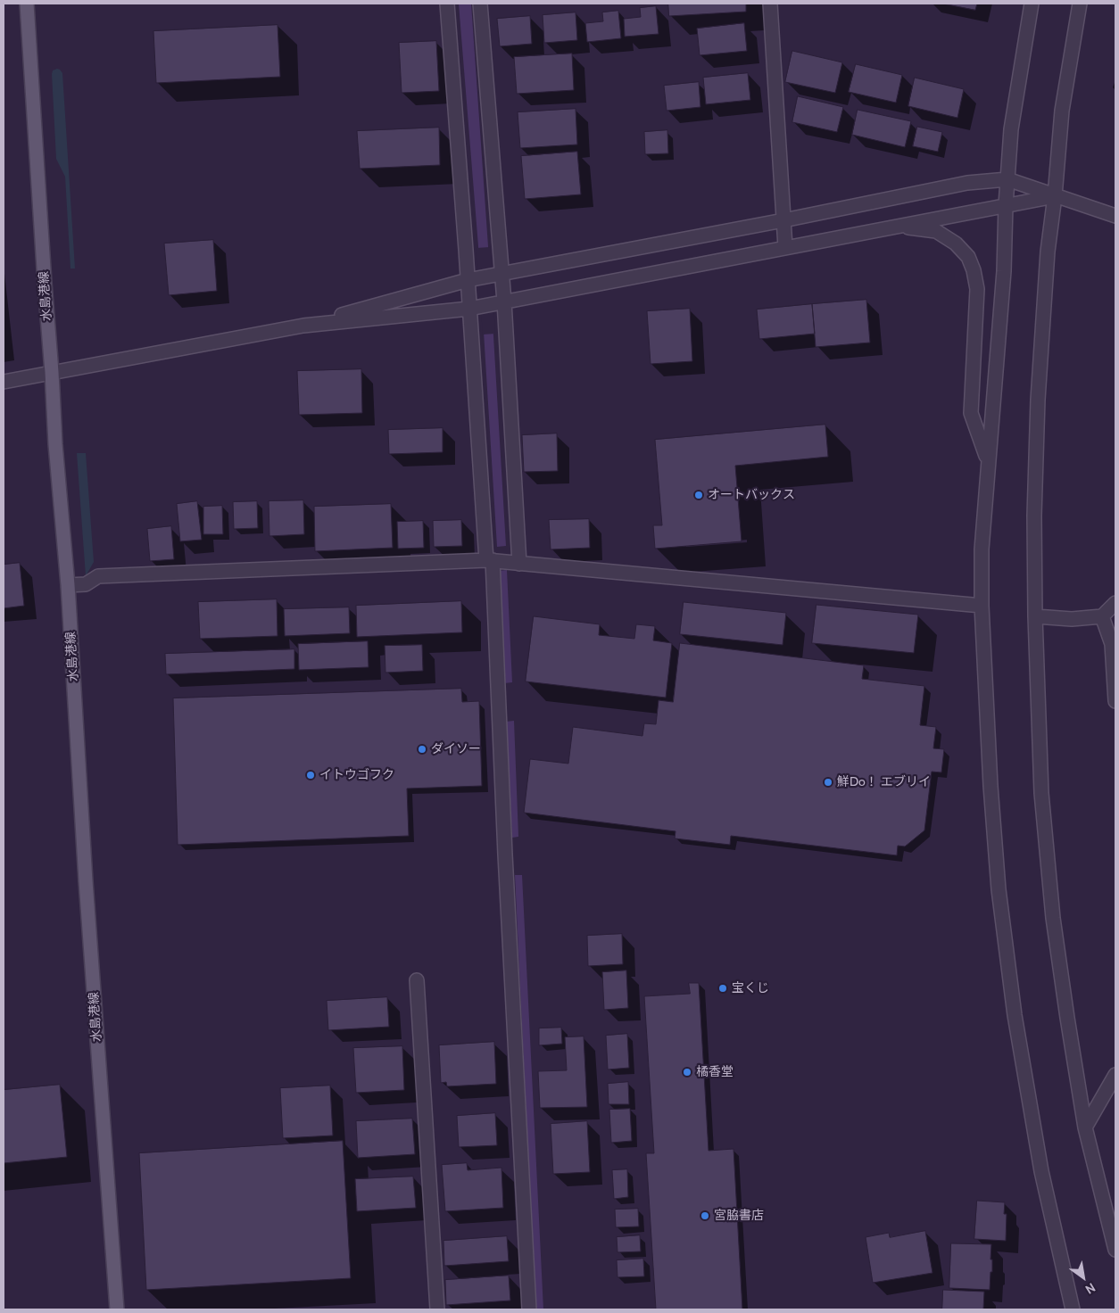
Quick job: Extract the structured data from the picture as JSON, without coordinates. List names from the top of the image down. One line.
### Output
{"streets":{"main road":["水島港線"]},"places":["オートバックス","ダイソー","イトウゴフク","鮮Do！ エブリイ","宝くじ","橘香堂","宮脇書店"],"north":"bottom right"}
